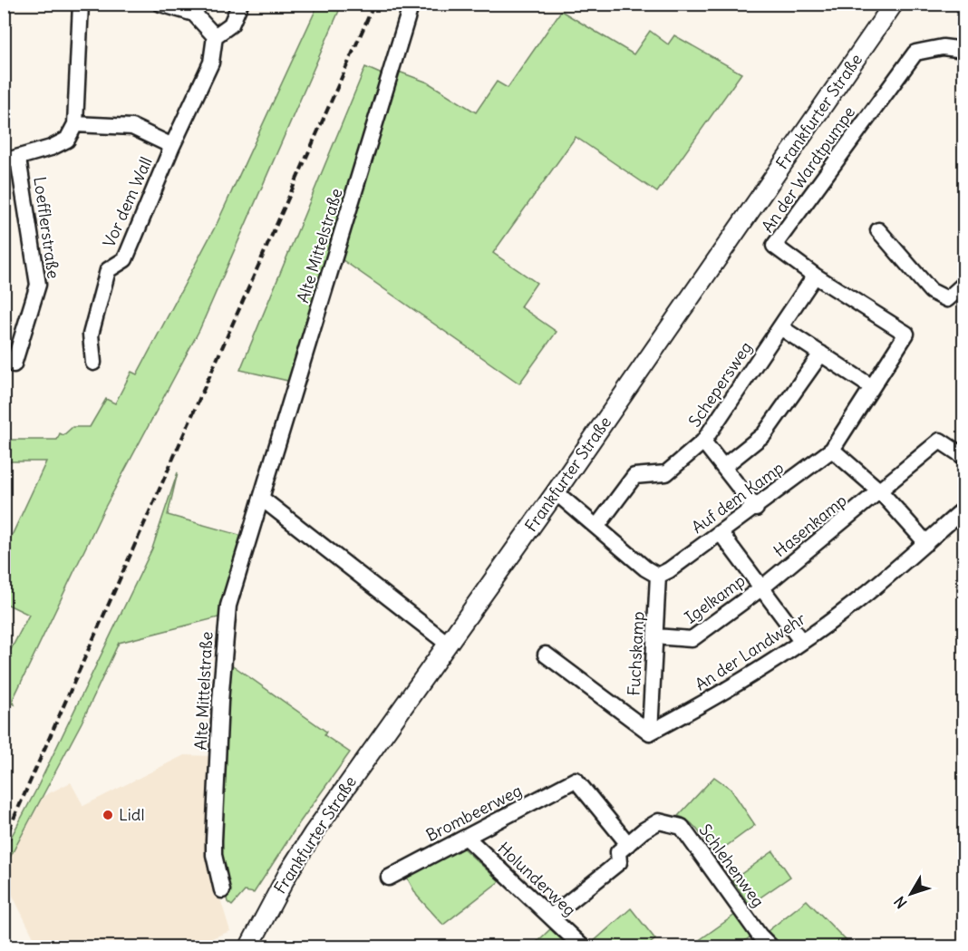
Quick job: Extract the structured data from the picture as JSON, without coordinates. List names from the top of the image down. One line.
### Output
{"streets":{"main road":["Frankfurter Straße"],"street":["An der Wardtpumpe","Vor dem Wall","Loefflerstraße","Alte Mittelstraße","Schepersweg","Auf dem Kamp","Hasenkamp","Igelkamp","An der Landwehr","Fuchskamp","Brombeerweg","Schlehenweg","Holunderweg"]},"crossings":[["An der Wardtpumpe","Schepersweg"],["An der Wardtpumpe","Auf dem Kamp"],["Vor dem Wall","Loefflerstraße"],["Schepersweg","Auf dem Kamp"],["Auf dem Kamp","Igelkamp"],["Auf dem Kamp","Fuchskamp"],["Hasenkamp","Igelkamp"],["Igelkamp","An der Landwehr"],["Igelkamp","Fuchskamp"],["An der Landwehr","Fuchskamp"],["Brombeerweg","Schlehenweg"],["Brombeerweg","Holunderweg"],["Schlehenweg","Holunderweg"]],"places":["Lidl"],"north":"bottom left"}
